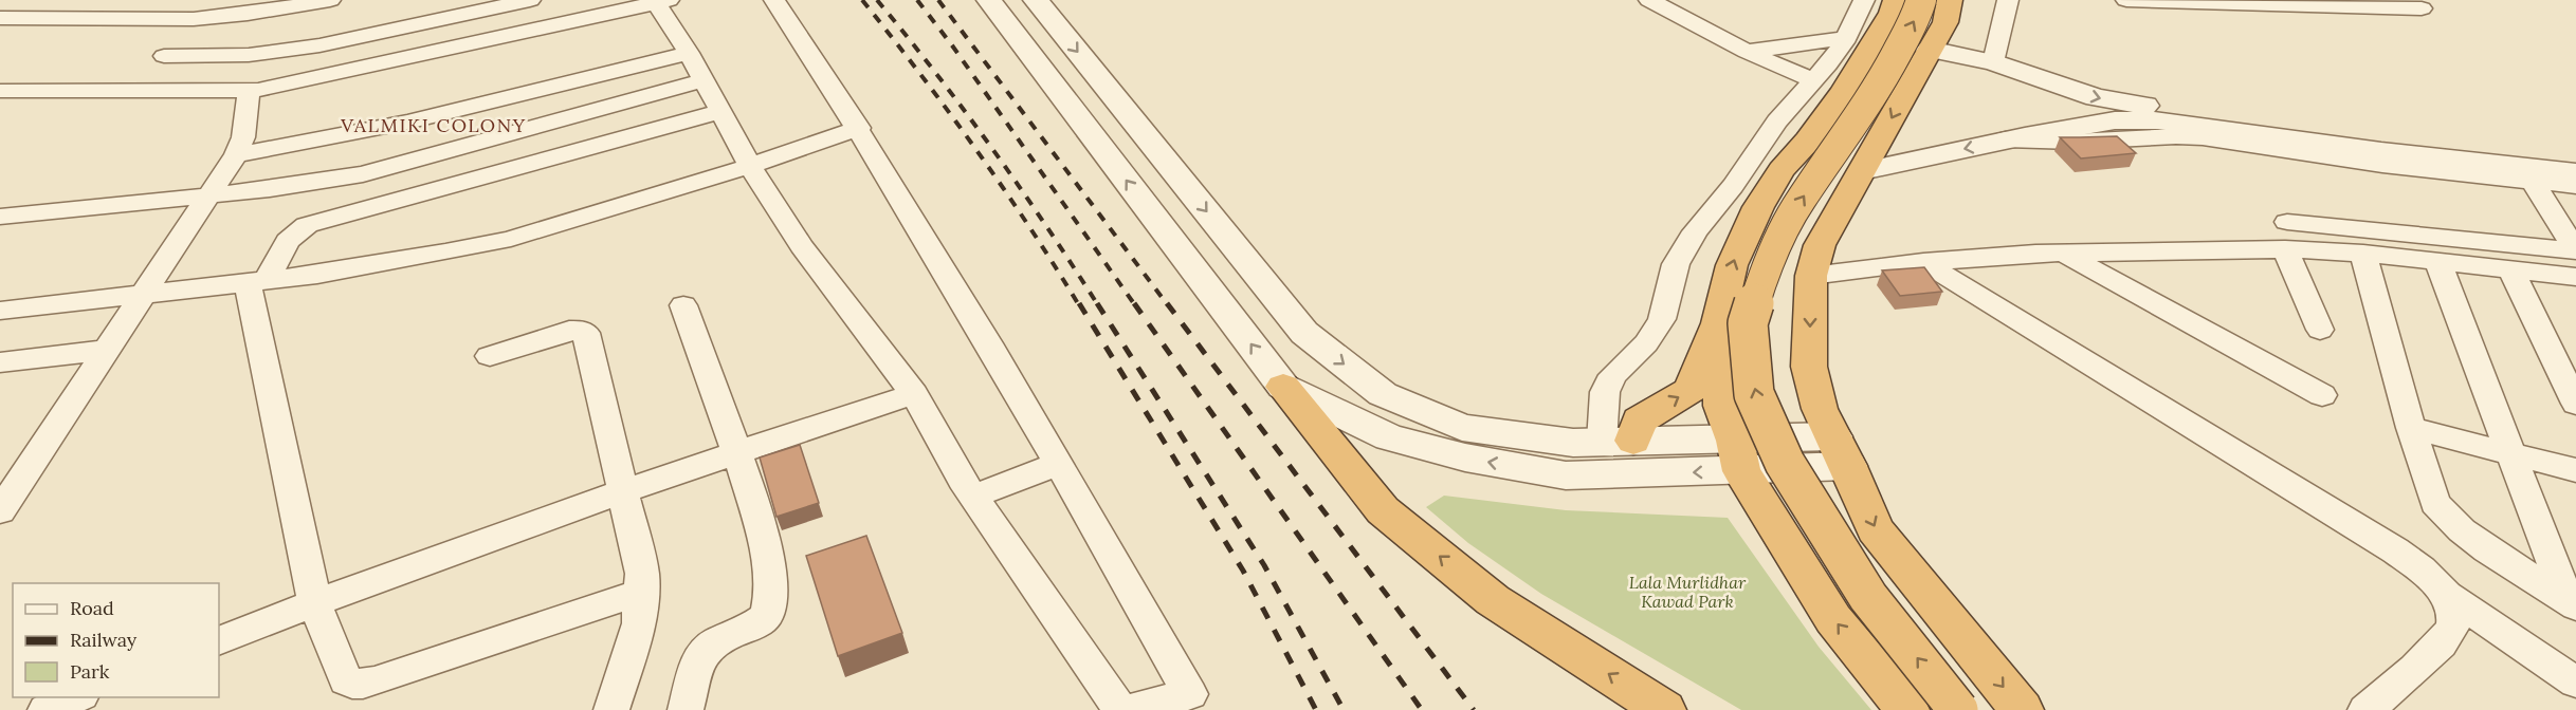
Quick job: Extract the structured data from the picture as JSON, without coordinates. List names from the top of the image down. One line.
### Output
{"districts":["VALMIKI COLONY"],"parks":["Lala Murlidhar Kawad Park"],"legend":["Road","Railway","Park"]}
